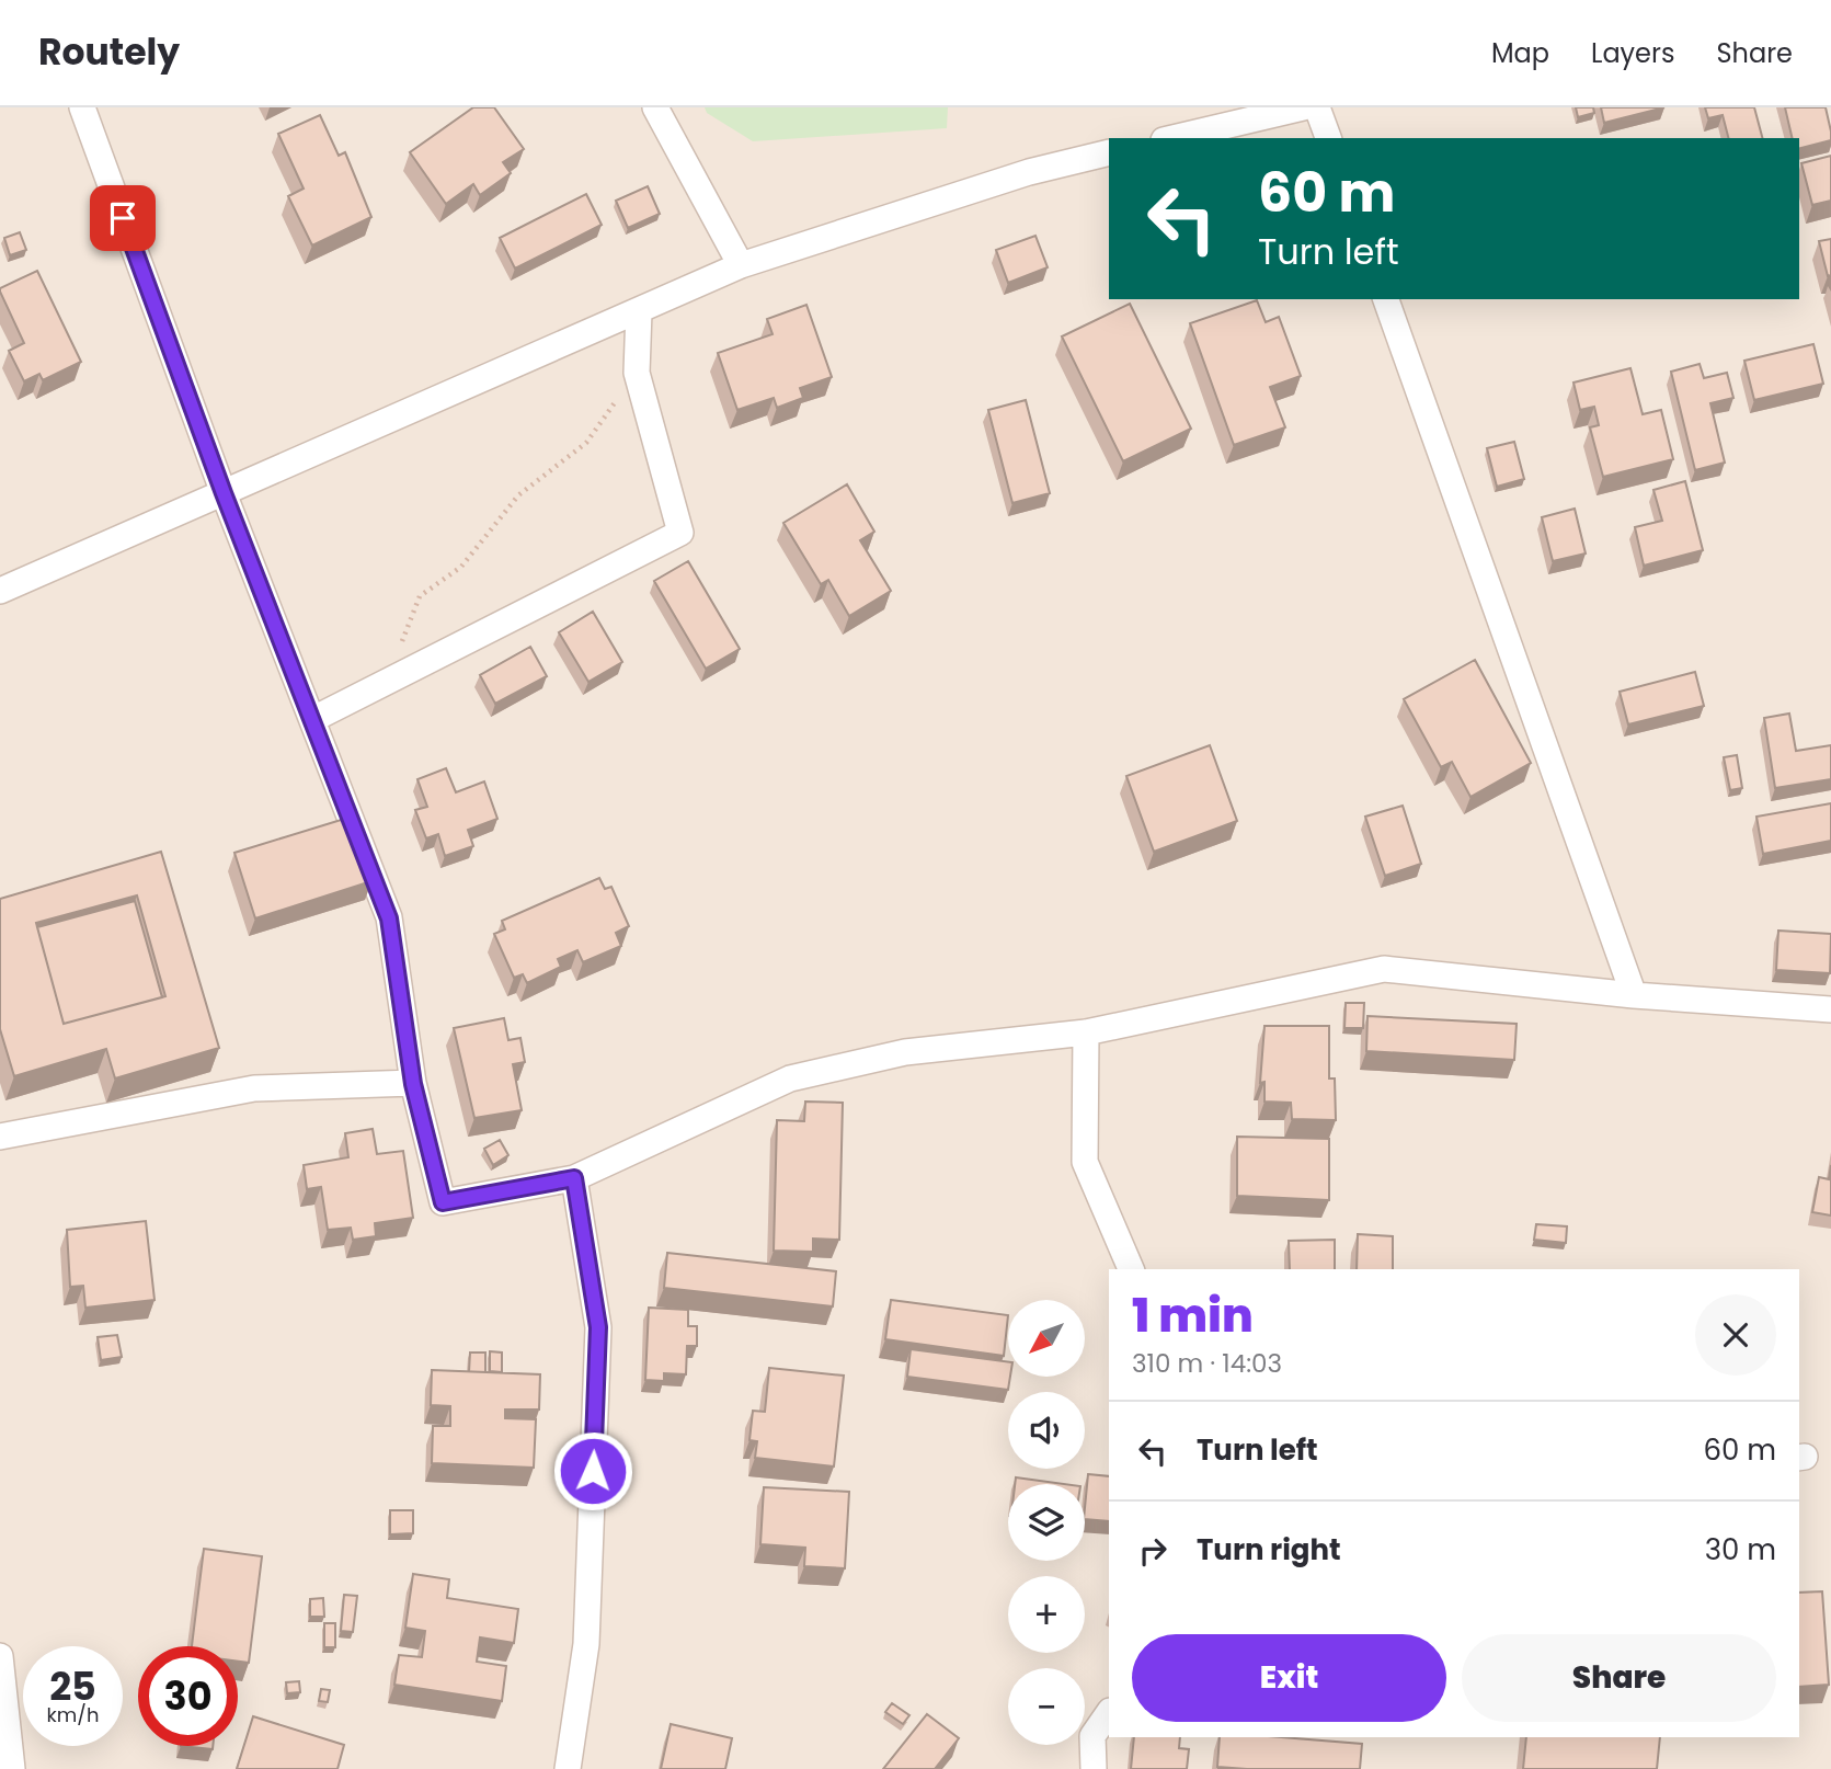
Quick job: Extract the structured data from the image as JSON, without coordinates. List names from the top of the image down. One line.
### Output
{"north":"bottom left","page":{"header":"Routely","nav":["Map","Layers","Share"],"turn":["60 m","Turn left"],"heading":["1 min","310 m · 14:03"],"map_buttons":["+","−"],"list":[{"name":"Turn left","value":"60 m"},{"name":"Turn right","value":"30 m"}],"buttons":["Exit","Share"],"speed":"25 km/h","limit":"30"}}
